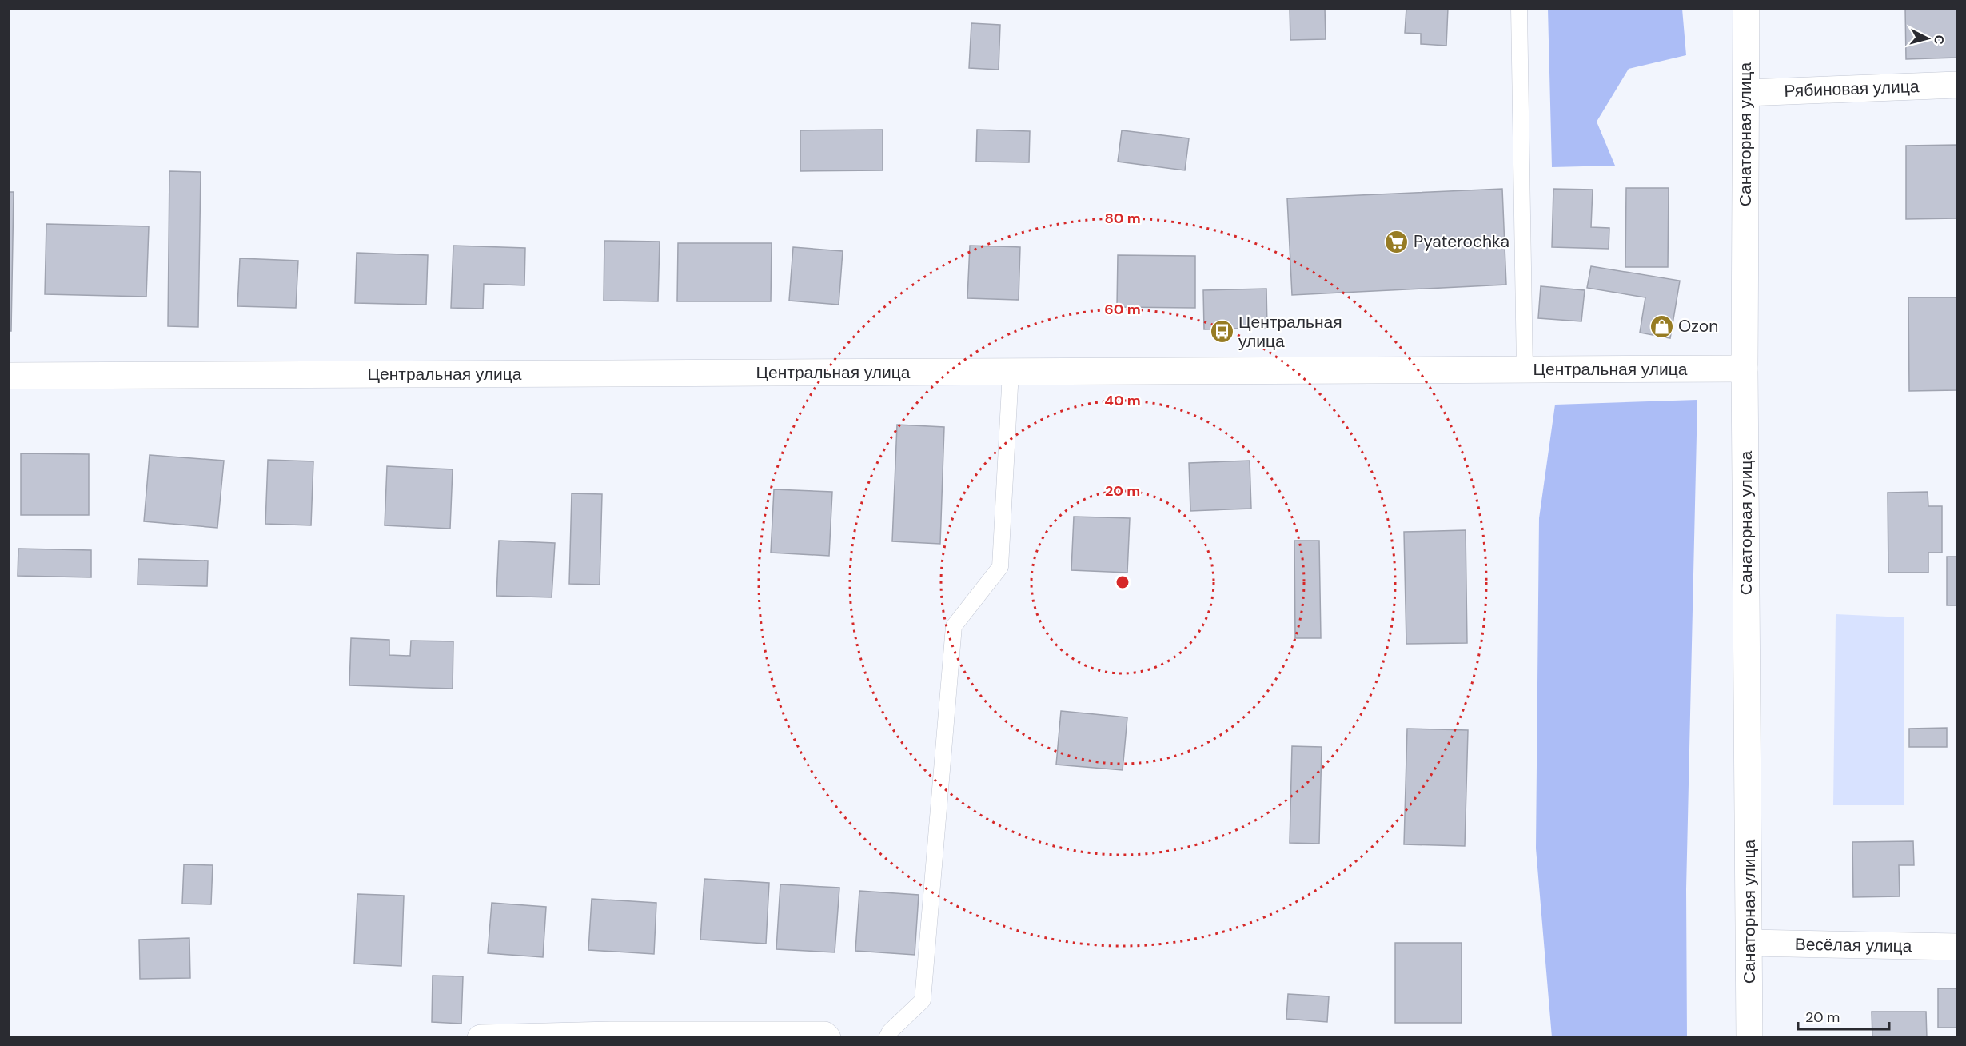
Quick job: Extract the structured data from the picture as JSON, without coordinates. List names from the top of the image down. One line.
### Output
{"streets":{"street":["Рябиновая улица","Санаторная улица","Центральная улица","Весёлая улица"]},"crossings":[["Рябиновая улица","Санаторная улица"],["Санаторная улица","Центральная улица"],["Санаторная улица","Весёлая улица"]],"places":{"supermarket":["Pyaterochka"],"shop":["Ozon"],"bus stop":["Центральная улица"]},"scale_bar":"20 m","north":"right","rings":["80 m","60 m","40 m","20 m"]}
